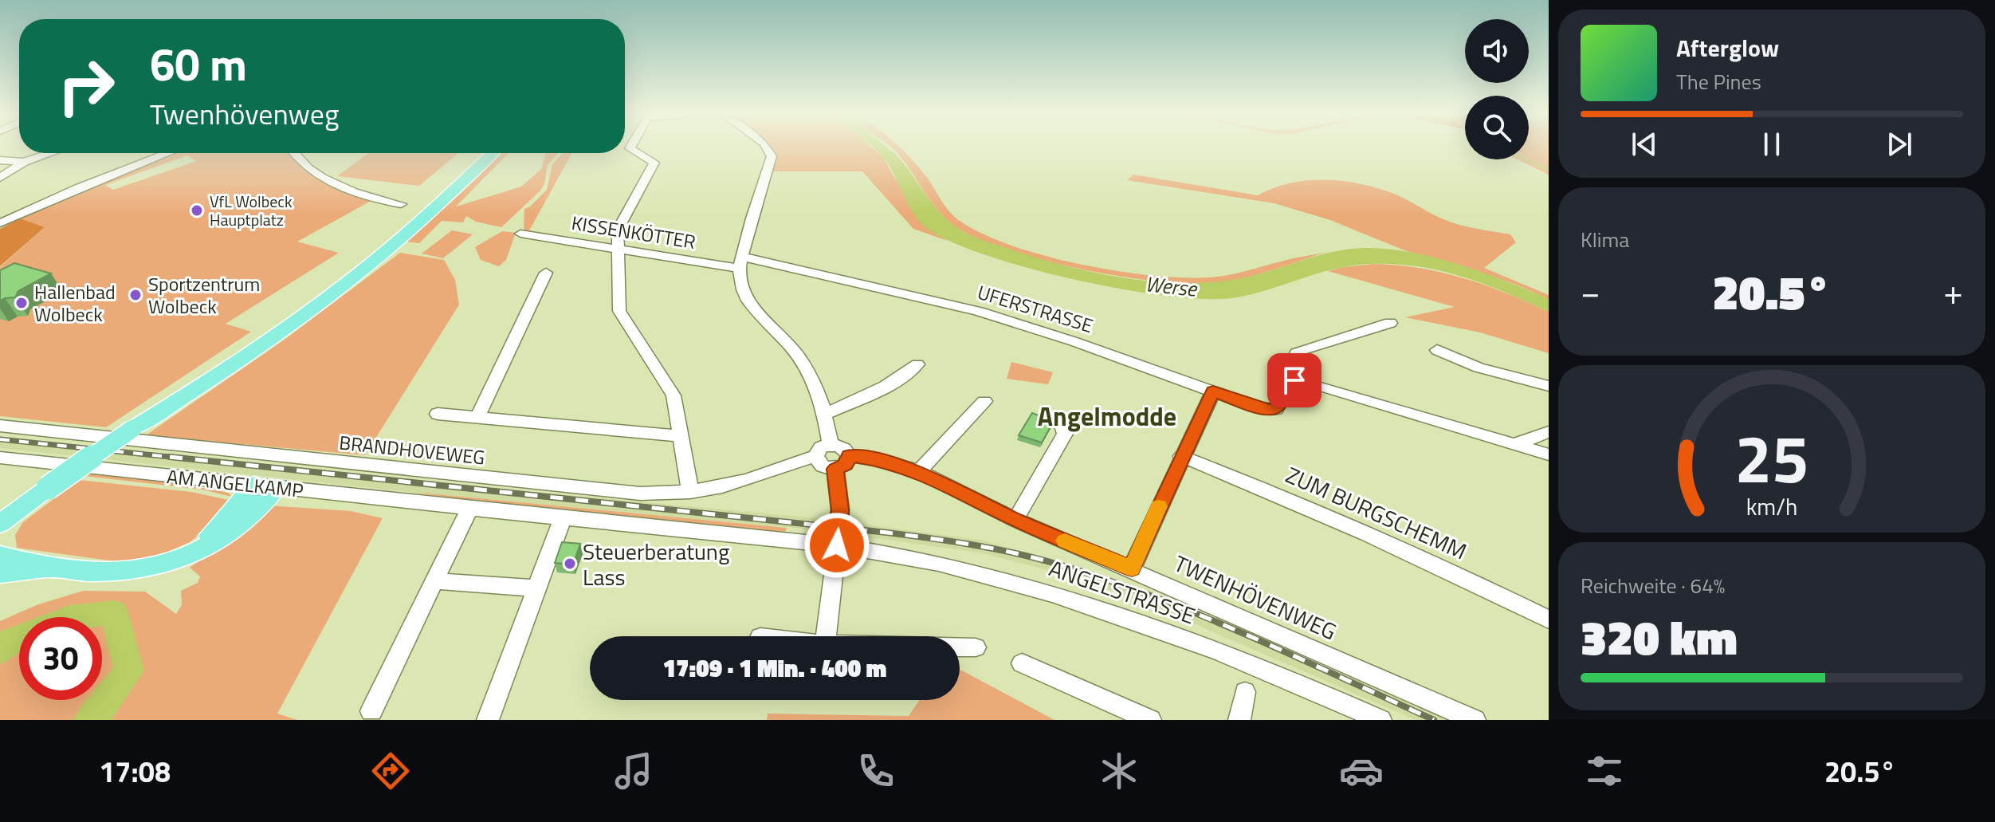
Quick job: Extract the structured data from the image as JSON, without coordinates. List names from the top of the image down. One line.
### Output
{"streets":{"street":["KISSENKÖTTER","UFERSTRASSE","BRANDHOVEWEG","AM ANGELKAMP","ZUM BURGSCHEMM","ANGELSTRASSE","TWENHÖVENWEG"]},"crossings":[["KISSENKÖTTER","UFERSTRASSE"],["BRANDHOVEWEG","TWENHÖVENWEG"],["AM ANGELKAMP","ANGELSTRASSE"]],"districts":["Angelmodde"],"water":["Werse"],"places":["VfL Wolbeck Hauptplatz","Sportzentrum Wolbeck","Hallenbad Wolbeck","Steuerberatung Lass"],"page":{"turn":["60 m","Twenhövenweg"],"song":["Afterglow","The Pines"],"tile":["Klima",["Reichweite · 64%","320 km"]],"heat":["−","20.5°","+"],"limit":"30","trip":"17:09 · 1 Min. · 400 m","tabs":["17:08","20.5°"],"gauge":["25","km/h"]}}
